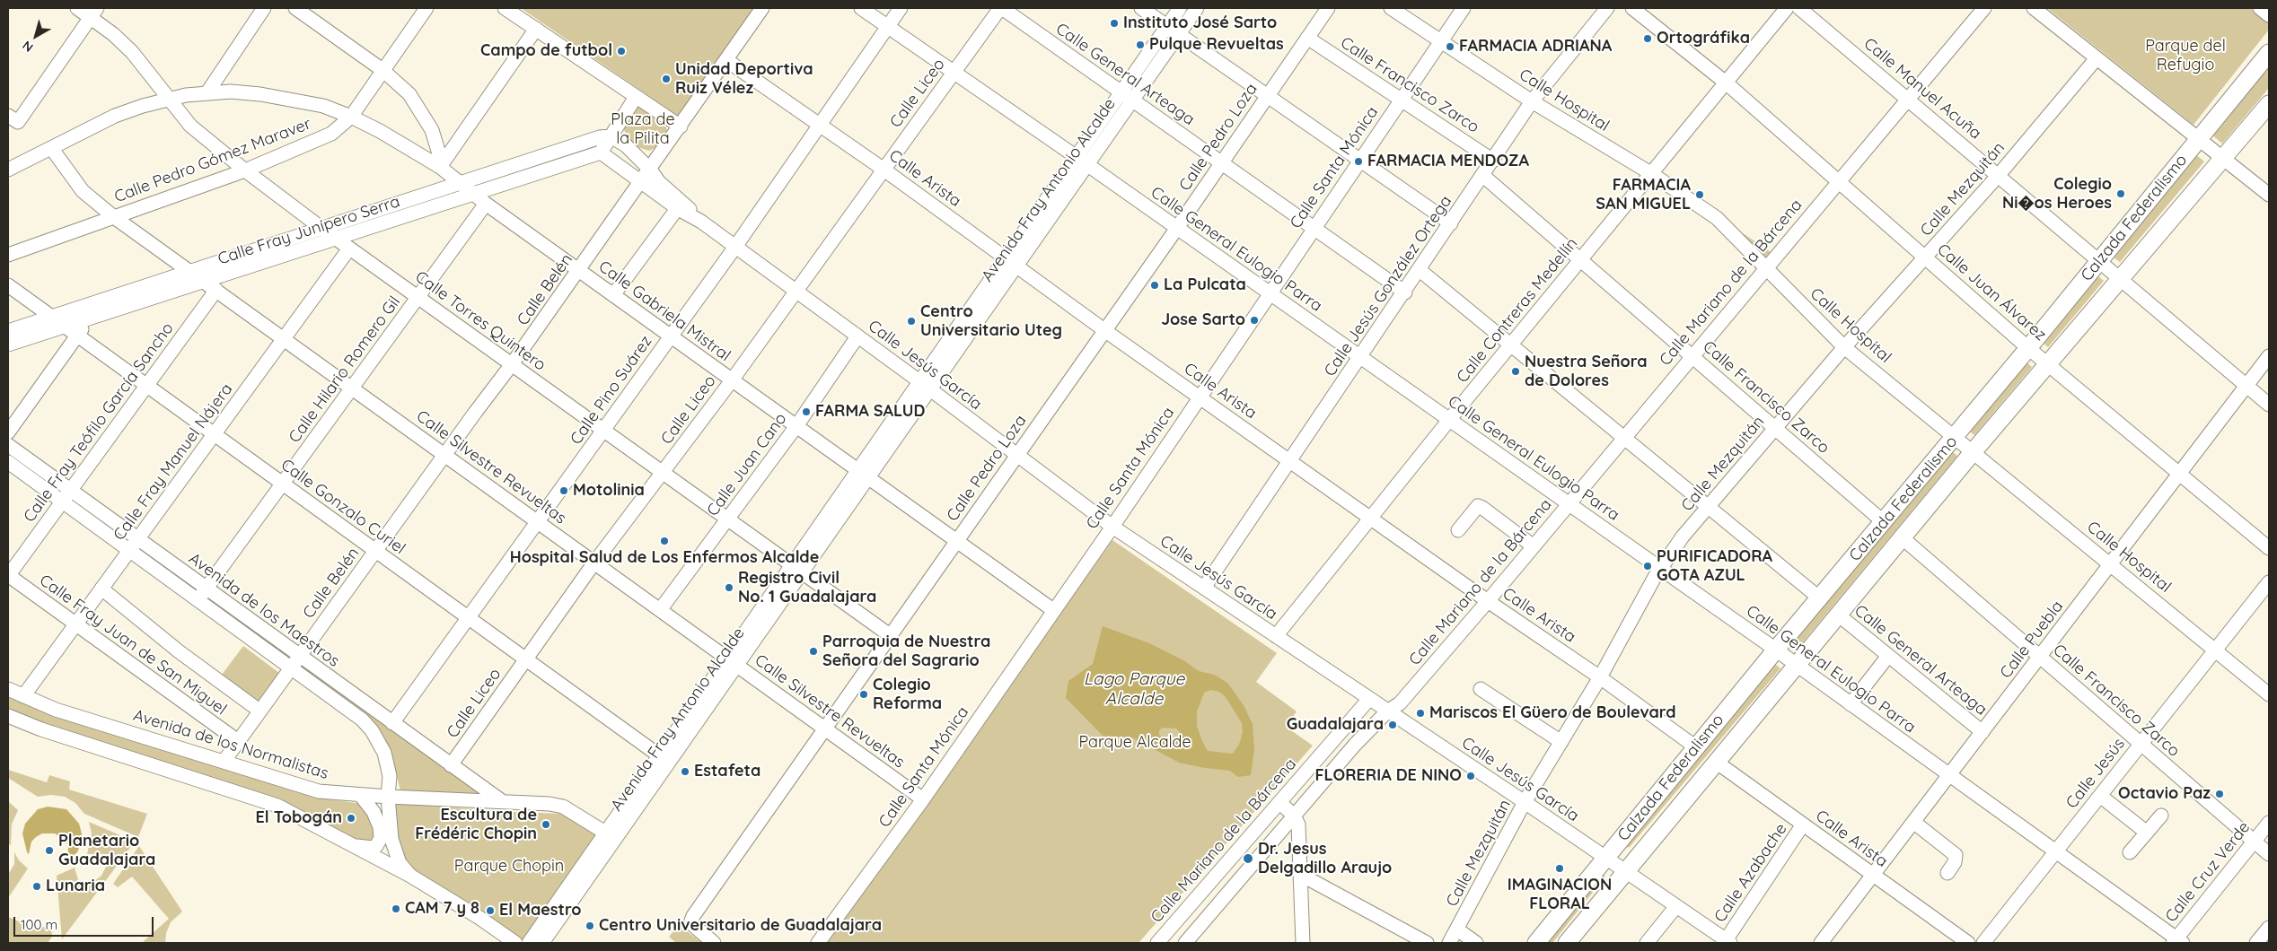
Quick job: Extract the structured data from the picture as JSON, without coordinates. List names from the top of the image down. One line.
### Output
{"streets":{"main road":["Calzada Federalismo"],"street":["Calle General Arteaga","Calle Francisco Zarco","Calle Manuel Acuña","Calle Liceo","Calle Hospital","Calle Pedro Loza","Calle Pedro Gómez Maraver","Calle Santa Mónica","Calle Arista","Calle Mezquitán","Avenida Fray Antonio Alcalde","Calle Fray Junípero Serra","Calle General Eulogio Parra","Calle Mariano de la Bárcena","Calle Jesús González Ortega","Calle Belén","Calle Juan Álvarez","Calle Contreras Medellín","Calle Gabriela Mistral","Calle Torres Quintero","Calle Jesús García","Calle Hilario Romero Gil","Calle Pino Suárez","Calle Fray Teófilo García Sancho","Calle Fray Manuel Nájera","Calle Juan Cano","Calle Silvestre Revueltas","Calle Gonzalo Curiel","Avenida de los Maestros","Calle Puebla","Calle Fray Juan de San Miguel","Avenida de los Normalistas","Calle Jesús","Calle Cruz Verde","Calle Azabache"]},"crossings":[["Calle General Arteaga","Calle Liceo"],["Calle General Arteaga","Calle Pedro Loza"],["Calle General Arteaga","Calle Santa Mónica"],["Calle General Arteaga","Avenida Fray Antonio Alcalde"],["Calle General Arteaga","Calzada Federalismo"],["Calle General Arteaga","Calle Jesús González Ortega"],["Calle General Arteaga","Calle Puebla"],["Calle Francisco Zarco","Calle Pedro Loza"],["Calle Francisco Zarco","Calle Santa Mónica"],["Calle Francisco Zarco","Calle Mezquitán"],["Calle Francisco Zarco","Calzada Federalismo"],["Calle Francisco Zarco","Calle Mariano de la Bárcena"],["Calle Francisco Zarco","Calle Jesús González Ortega"],["Calle Francisco Zarco","Calle Contreras Medellín"],["Calle Francisco Zarco","Calle Puebla"],["Calle Francisco Zarco","Calle Jesús"],["Calle Francisco Zarco","Calle Cruz Verde"],["Calle Manuel Acuña","Calle Mezquitán"],["Calle Manuel Acuña","Calzada Federalismo"],["Calle Manuel Acuña","Calle Mariano de la Bárcena"],["Calle Manuel Acuña","Calle Puebla"],["Calle Liceo","Calle Arista"],["Calle Liceo","Calle General Eulogio Parra"],["Calle Liceo","Calle Gabriela Mistral"],["Calle Liceo","Calle Torres Quintero"],["Calle Liceo","Calle Jesús García"],["Calle Liceo","Calle Silvestre Revueltas"],["Calle Liceo","Calle Gonzalo Curiel"],["Calle Liceo","Avenida de los Maestros"],["Calle Hospital","Calle Santa Mónica"],["Calle Hospital","Calle Mezquitán"],["Calle Hospital","Calzada Federalismo"],["Calle Hospital","Calle Mariano de la Bárcena"],["Calle Hospital","Calle Jesús González Ortega"],["Calle Hospital","Calle Contreras Medellín"],["Calle Hospital","Calle Puebla"],["Calle Hospital","Calle Jesús"],["Calle Pedro Loza","Calle Arista"],["Calle Pedro Loza","Calle General Eulogio Parra"],["Calle Pedro Loza","Calle Gabriela Mistral"],["Calle Pedro Loza","Calle Torres Quintero"],["Calle Pedro Loza","Calle Jesús García"],["Calle Pedro Loza","Calle Silvestre Revueltas"],["Calle Pedro Gómez Maraver","Calle Gabriela Mistral"],["Calle Pedro Gómez Maraver","Calle Torres Quintero"],["Calle Pedro Gómez Maraver","Calle Silvestre Revueltas"],["Calle Santa Mónica","Calle Arista"],["Calle Santa Mónica","Calle General Eulogio Parra"],["Calle Santa Mónica","Calle Gabriela Mistral"],["Calle Santa Mónica","Calle Jesús García"],["Calle Santa Mónica","Calle Silvestre Revueltas"],["Calle Arista","Calle Mezquitán"],["Calle Arista","Avenida Fray Antonio Alcalde"],["Calle Arista","Calzada Federalismo"],["Calle Arista","Calle Mariano de la Bárcena"],["Calle Arista","Calle Jesús González Ortega"],["Calle Arista","Calle Belén"],["Calle Arista","Calle Contreras Medellín"],["Calle Arista","Calle Pino Suárez"],["Calle Arista","Calle Puebla"],["Calle Arista","Calle Azabache"],["Calle Mezquitán","Calle General Eulogio Parra"],["Calle Mezquitán","Calle Juan Álvarez"],["Calle Mezquitán","Calle Jesús García"],["Avenida Fray Antonio Alcalde","Calle General Eulogio Parra"],["Avenida Fray Antonio Alcalde","Calle Gabriela Mistral"],["Avenida Fray Antonio Alcalde","Calle Torres Quintero"],["Avenida Fray Antonio Alcalde","Calle Jesús García"],["Avenida Fray Antonio Alcalde","Calle Silvestre Revueltas"],["Avenida Fray Antonio Alcalde","Calle Gonzalo Curiel"],["Avenida Fray Antonio Alcalde","Avenida de los Normalistas"],["Calzada Federalismo","Calle General Eulogio Parra"],["Calzada Federalismo","Calle Juan Álvarez"],["Calzada Federalismo","Calle Jesús García"],["Calle Fray Junípero Serra","Calle Gabriela Mistral"],["Calle Fray Junípero Serra","Calle Torres Quintero"],["Calle Fray Junípero Serra","Calle Jesús García"],["Calle Fray Junípero Serra","Calle Fray Teófilo García Sancho"],["Calle Fray Junípero Serra","Calle Silvestre Revueltas"],["Calle Fray Junípero Serra","Calle Gonzalo Curiel"],["Calle General Eulogio Parra","Calle Mariano de la Bárcena"],["Calle General Eulogio Parra","Calle Jesús González Ortega"],["Calle General Eulogio Parra","Calle Contreras Medellín"],["Calle General Eulogio Parra","Calle Pino Suárez"],["Calle General Eulogio Parra","Calle Puebla"],["Calle General Eulogio Parra","Calle Jesús"],["Calle General Eulogio Parra","Calle Cruz Verde"],["Calle Mariano de la Bárcena","Calle Juan Álvarez"],["Calle Mariano de la Bárcena","Calle Jesús García"],["Calle Jesús González Ortega","Calle Jesús García"],["Calle Belén","Calle Gabriela Mistral"],["Calle Belén","Calle Torres Quintero"],["Calle Belén","Calle Jesús García"],["Calle Belén","Calle Silvestre Revueltas"],["Calle Belén","Calle Gonzalo Curiel"],["Calle Belén","Avenida de los Maestros"],["Calle Belén","Calle Fray Juan de San Miguel"],["Calle Belén","Avenida de los Normalistas"],["Calle Juan Álvarez","Calle Contreras Medellín"],["Calle Juan Álvarez","Calle Puebla"],["Calle Contreras Medellín","Calle Jesús García"],["Calle Gabriela Mistral","Calle Torres Quintero"],["Calle Gabriela Mistral","Calle Hilario Romero Gil"],["Calle Gabriela Mistral","Calle Pino Suárez"],["Calle Gabriela Mistral","Calle Juan Cano"],["Calle Gabriela Mistral","Calle Silvestre Revueltas"],["Calle Torres Quintero","Calle Hilario Romero Gil"],["Calle Torres Quintero","Calle Pino Suárez"],["Calle Torres Quintero","Calle Fray Manuel Nájera"],["Calle Torres Quintero","Calle Juan Cano"],["Calle Jesús García","Calle Pino Suárez"],["Calle Jesús García","Calle Juan Cano"],["Calle Jesús García","Calle Azabache"],["Calle Hilario Romero Gil","Calle Silvestre Revueltas"],["Calle Hilario Romero Gil","Calle Gonzalo Curiel"],["Calle Hilario Romero Gil","Avenida de los Maestros"],["Calle Pino Suárez","Calle Silvestre Revueltas"],["Calle Pino Suárez","Calle Gonzalo Curiel"],["Calle Pino Suárez","Avenida de los Maestros"],["Calle Fray Teófilo García Sancho","Calle Silvestre Revueltas"],["Calle Fray Teófilo García Sancho","Calle Gonzalo Curiel"],["Calle Fray Teófilo García Sancho","Avenida de los Maestros"],["Calle Fray Teófilo García Sancho","Calle Fray Juan de San Miguel"],["Calle Fray Manuel Nájera","Calle Silvestre Revueltas"],["Calle Fray Manuel Nájera","Calle Gonzalo Curiel"],["Calle Fray Manuel Nájera","Avenida de los Maestros"],["Calle Fray Manuel Nájera","Calle Fray Juan de San Miguel"],["Calle Fray Manuel Nájera","Avenida de los Normalistas"],["Calle Juan Cano","Calle Silvestre Revueltas"],["Avenida de los Maestros","Avenida de los Normalistas"]],"water":["Lago Parque Alcalde"],"parks":["Parque del Refugio","Plaza de la Pilita","Parque Alcalde","Parque Chopin"],"places":["Instituto José Sarto","Ortográfika","Pulque Revueltas","FARMACIA ADRIANA","Campo de futbol","Unidad Deportiva Ruiz Vélez","FARMACIA MENDOZA","Colegio Ni�os Heroes","FARMACIA SAN MIGUEL","La Pulcata","Jose Sarto","Centro Universitario Uteg","Nuestra Señora de Dolores","FARMA SALUD","Motolinia","Hospital Salud de Los Enfermos Alcalde","PURIFICADORA GOTA AZUL","Registro Civil No. 1 Guadalajara","Parroquia de Nuestra Señora del Sagrario","Colegio Reforma","Mariscos El Güero de Boulevard","Guadalajara","Estafeta","FLORERIA DE NINO","Octavio Paz","El Tobogán","Escultura de Frédéric Chopin","Planetario Guadalajara","Dr. Jesus Delgadillo Araujo","IMAGINACION FLORAL","Lunaria","CAM 7 y 8","El Maestro","Centro Universitario de Guadalajara"],"scale_bar":"100 m","north":"bottom left"}
